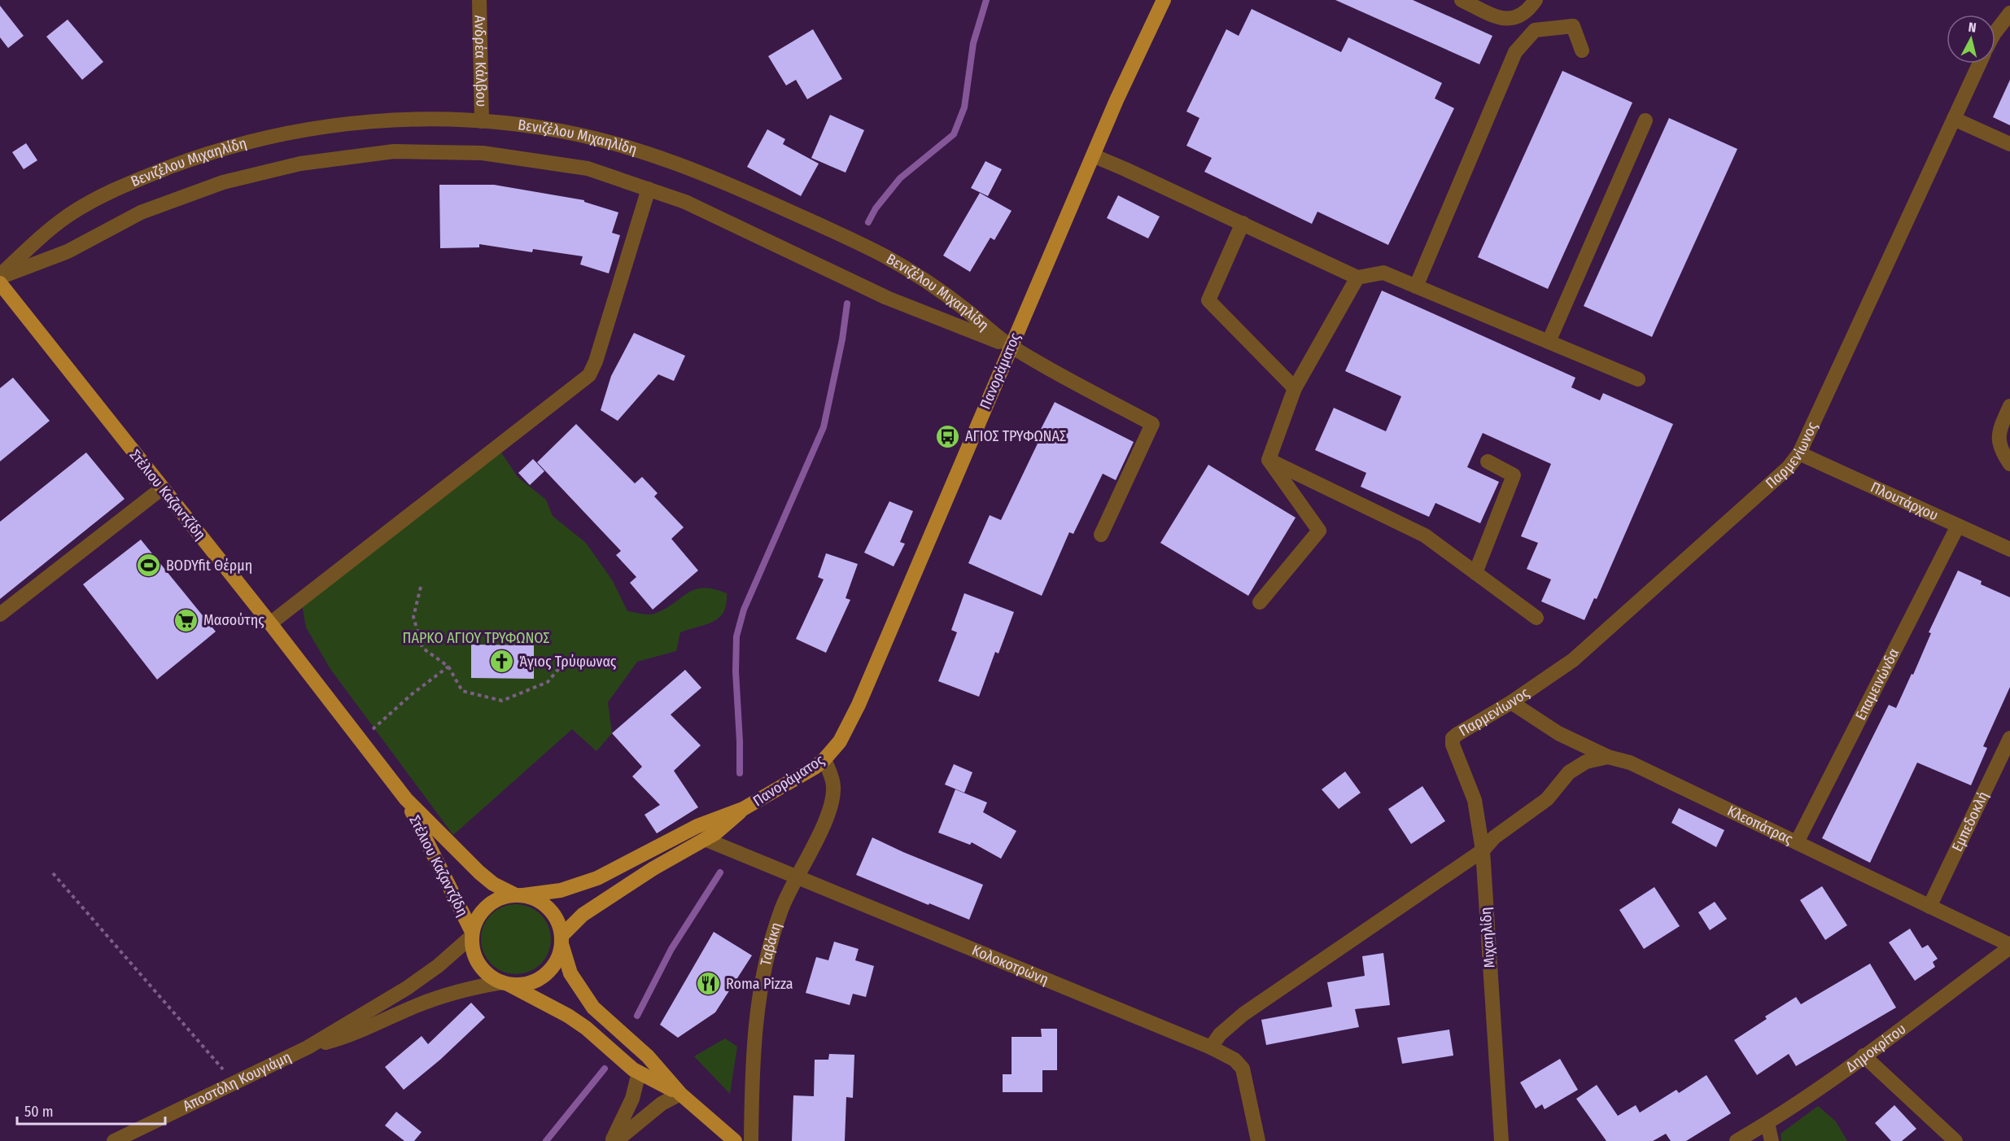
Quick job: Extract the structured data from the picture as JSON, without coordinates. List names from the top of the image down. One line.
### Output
{"streets":{"main road":["Πανοράματος","Στέλιου Καζαντζίδη"],"street":["Ανδρέα Κάλβου","Βενιζέλου Μιχαηλίδη","Παρμενίωνος","Πλουτάρχου","Επαμεινώνδα","Εμπεδοκλή","Κλεοπάτρας","Μιχαηλίδη","Ταβάκη","Κολοκοτρώνη","Δημοκρίτου","Αποστόλη Κουγιάμη"]},"crossings":[["Ανδρέα Κάλβου","Βενιζέλου Μιχαηλίδη"],["Βενιζέλου Μιχαηλίδη","Πανοράματος"],["Πανοράματος","Στέλιου Καζαντζίδη"],["Πανοράματος","Ταβάκη"],["Πανοράματος","Κολοκοτρώνη"],["Πανοράματος","Αποστόλη Κουγιάμη"],["Παρμενίωνος","Πλουτάρχου"],["Παρμενίωνος","Κλεοπάτρας"],["Παρμενίωνος","Μιχαηλίδη"],["Στέλιου Καζαντζίδη","Αποστόλη Κουγιάμη"],["Πλουτάρχου","Επαμεινώνδα"],["Επαμεινώνδα","Κλεοπάτρας"],["Εμπεδοκλή","Κλεοπάτρας"],["Κλεοπάτρας","Δημοκρίτου"],["Ταβάκη","Κολοκοτρώνη"]],"parks":["ΠΑΡΚΟ ΑΓΙΟΥ ΤΡΥΦΩΝΟΣ"],"places":{"bus stop":["ΑΓΙΟΣ ΤΡΥΦΩΝΑΣ"],"sports":["BODYfit Θέρμη"],"supermarket":["Μασούτης"],"church":["Άγιος Τρύφωνας"],"restaurant":["Roma Pizza"]},"scale_bar":"50 m","north":"top"}
